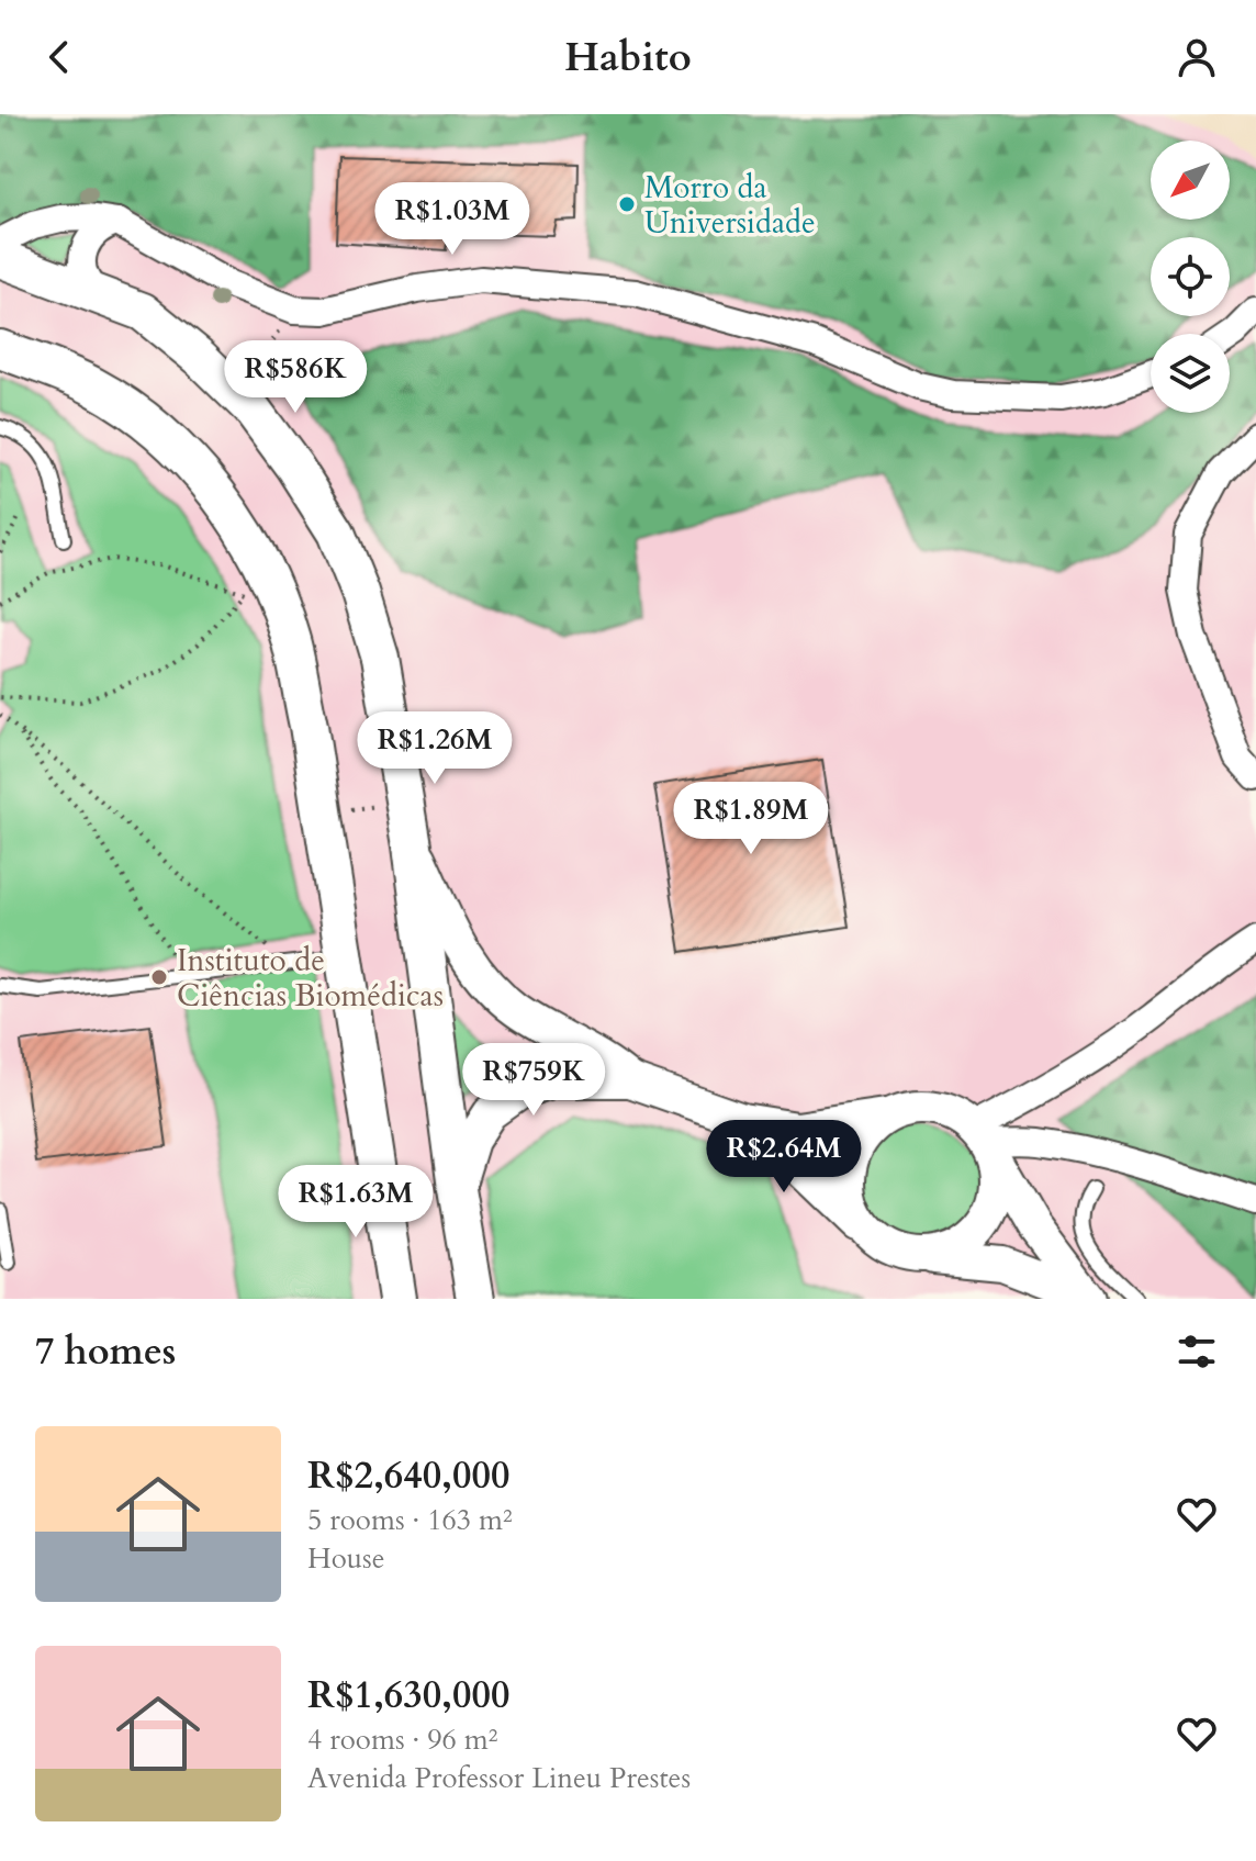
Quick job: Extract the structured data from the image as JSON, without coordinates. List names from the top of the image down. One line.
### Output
{"places":["Morro da Universidade","Instituto de Ciências Biomédicas"],"north":"bottom left","page":{"header":"Habito","price":["R$1.03M","R$586K","R$1.26M","R$1.89M","R$759K","R$2.64M","R$1.63M"],"heading":"7 homes","list":[{"name":"R$2,640,000","note":"5 rooms · 163 m² · House"},{"name":"R$1,630,000","note":"4 rooms · 96 m² · Avenida Professor Lineu Prestes"}]}}
